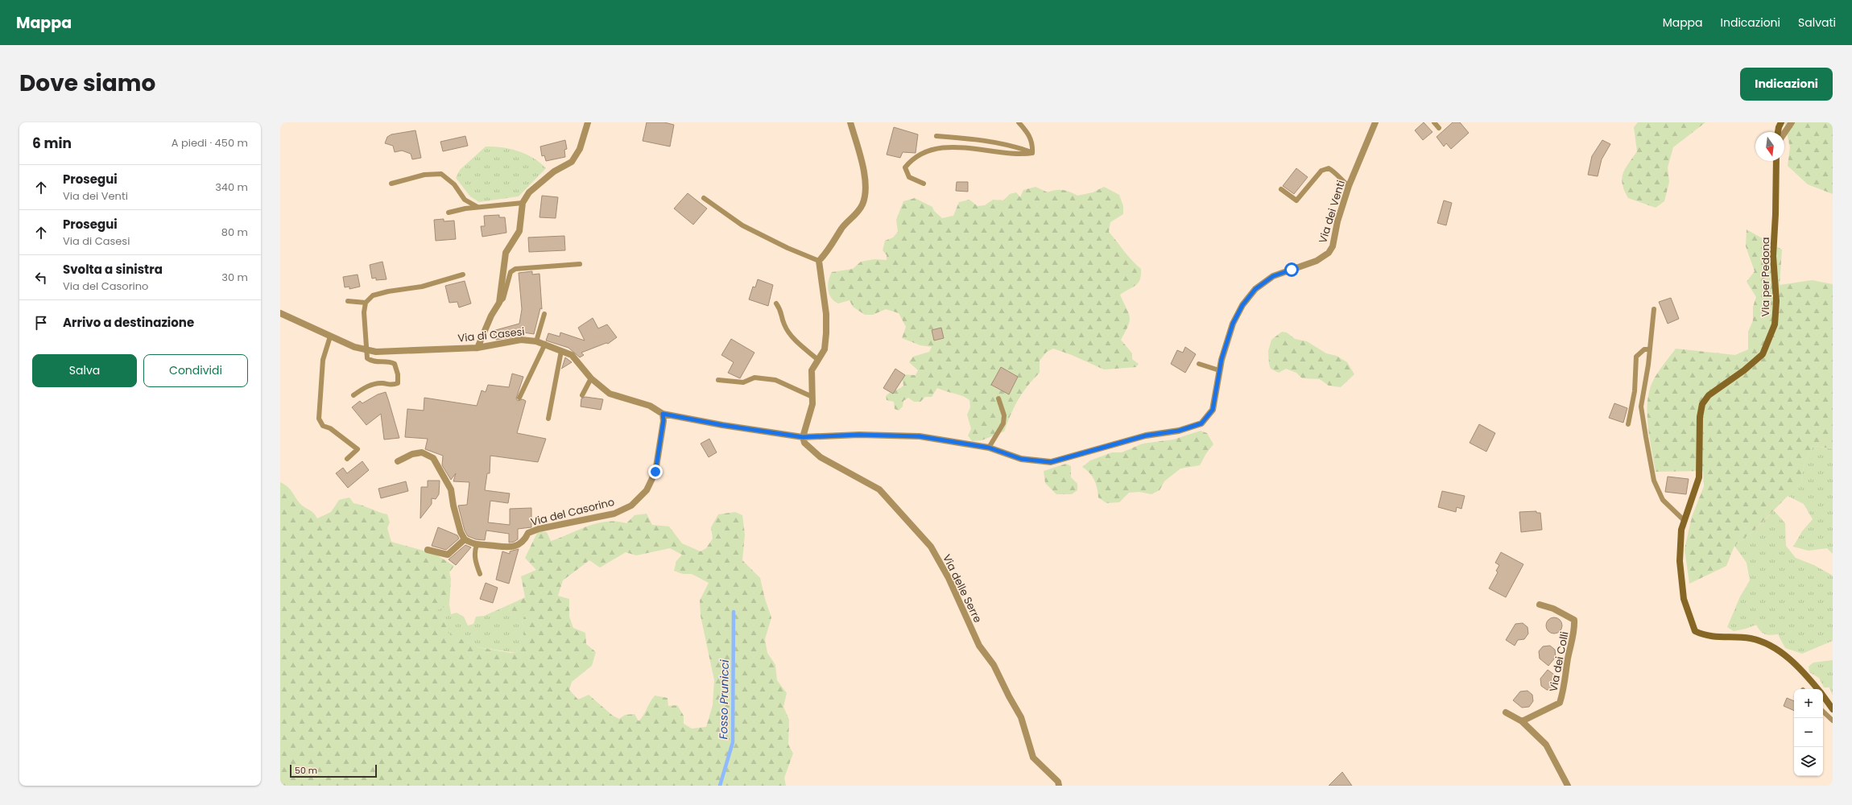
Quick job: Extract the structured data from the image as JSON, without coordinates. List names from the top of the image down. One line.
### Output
{"streets":{"street":["Via dei Venti","Via per Pedona","Via di Casesi","Via del Casorino","Via delle Serre","Via dei Colli"]},"crossings":[["Via dei Venti","Via di Casesi"],["Via dei Venti","Via delle Serre"],["Via di Casesi","Via del Casorino"],["Via di Casesi","Via delle Serre"]],"water":["Fosso Prunicci"],"scale_bar":"50 m","north":"bottom","page":{"header":"Mappa","nav":["Mappa","Indicazioni","Salvati"],"title":"Dove siamo","buttons":["Indicazioni",["Salva","Condividi"]],"heading":["6 min","A piedi · 450 m"],"list":[["Prosegui","Via dei Venti","340 m"],["Prosegui","Via di Casesi","80 m"],["Svolta a sinistra","Via del Casorino","30 m"],"Arrivo a destinazione"],"map_buttons":["+","−"],"scale":"50 m"}}
